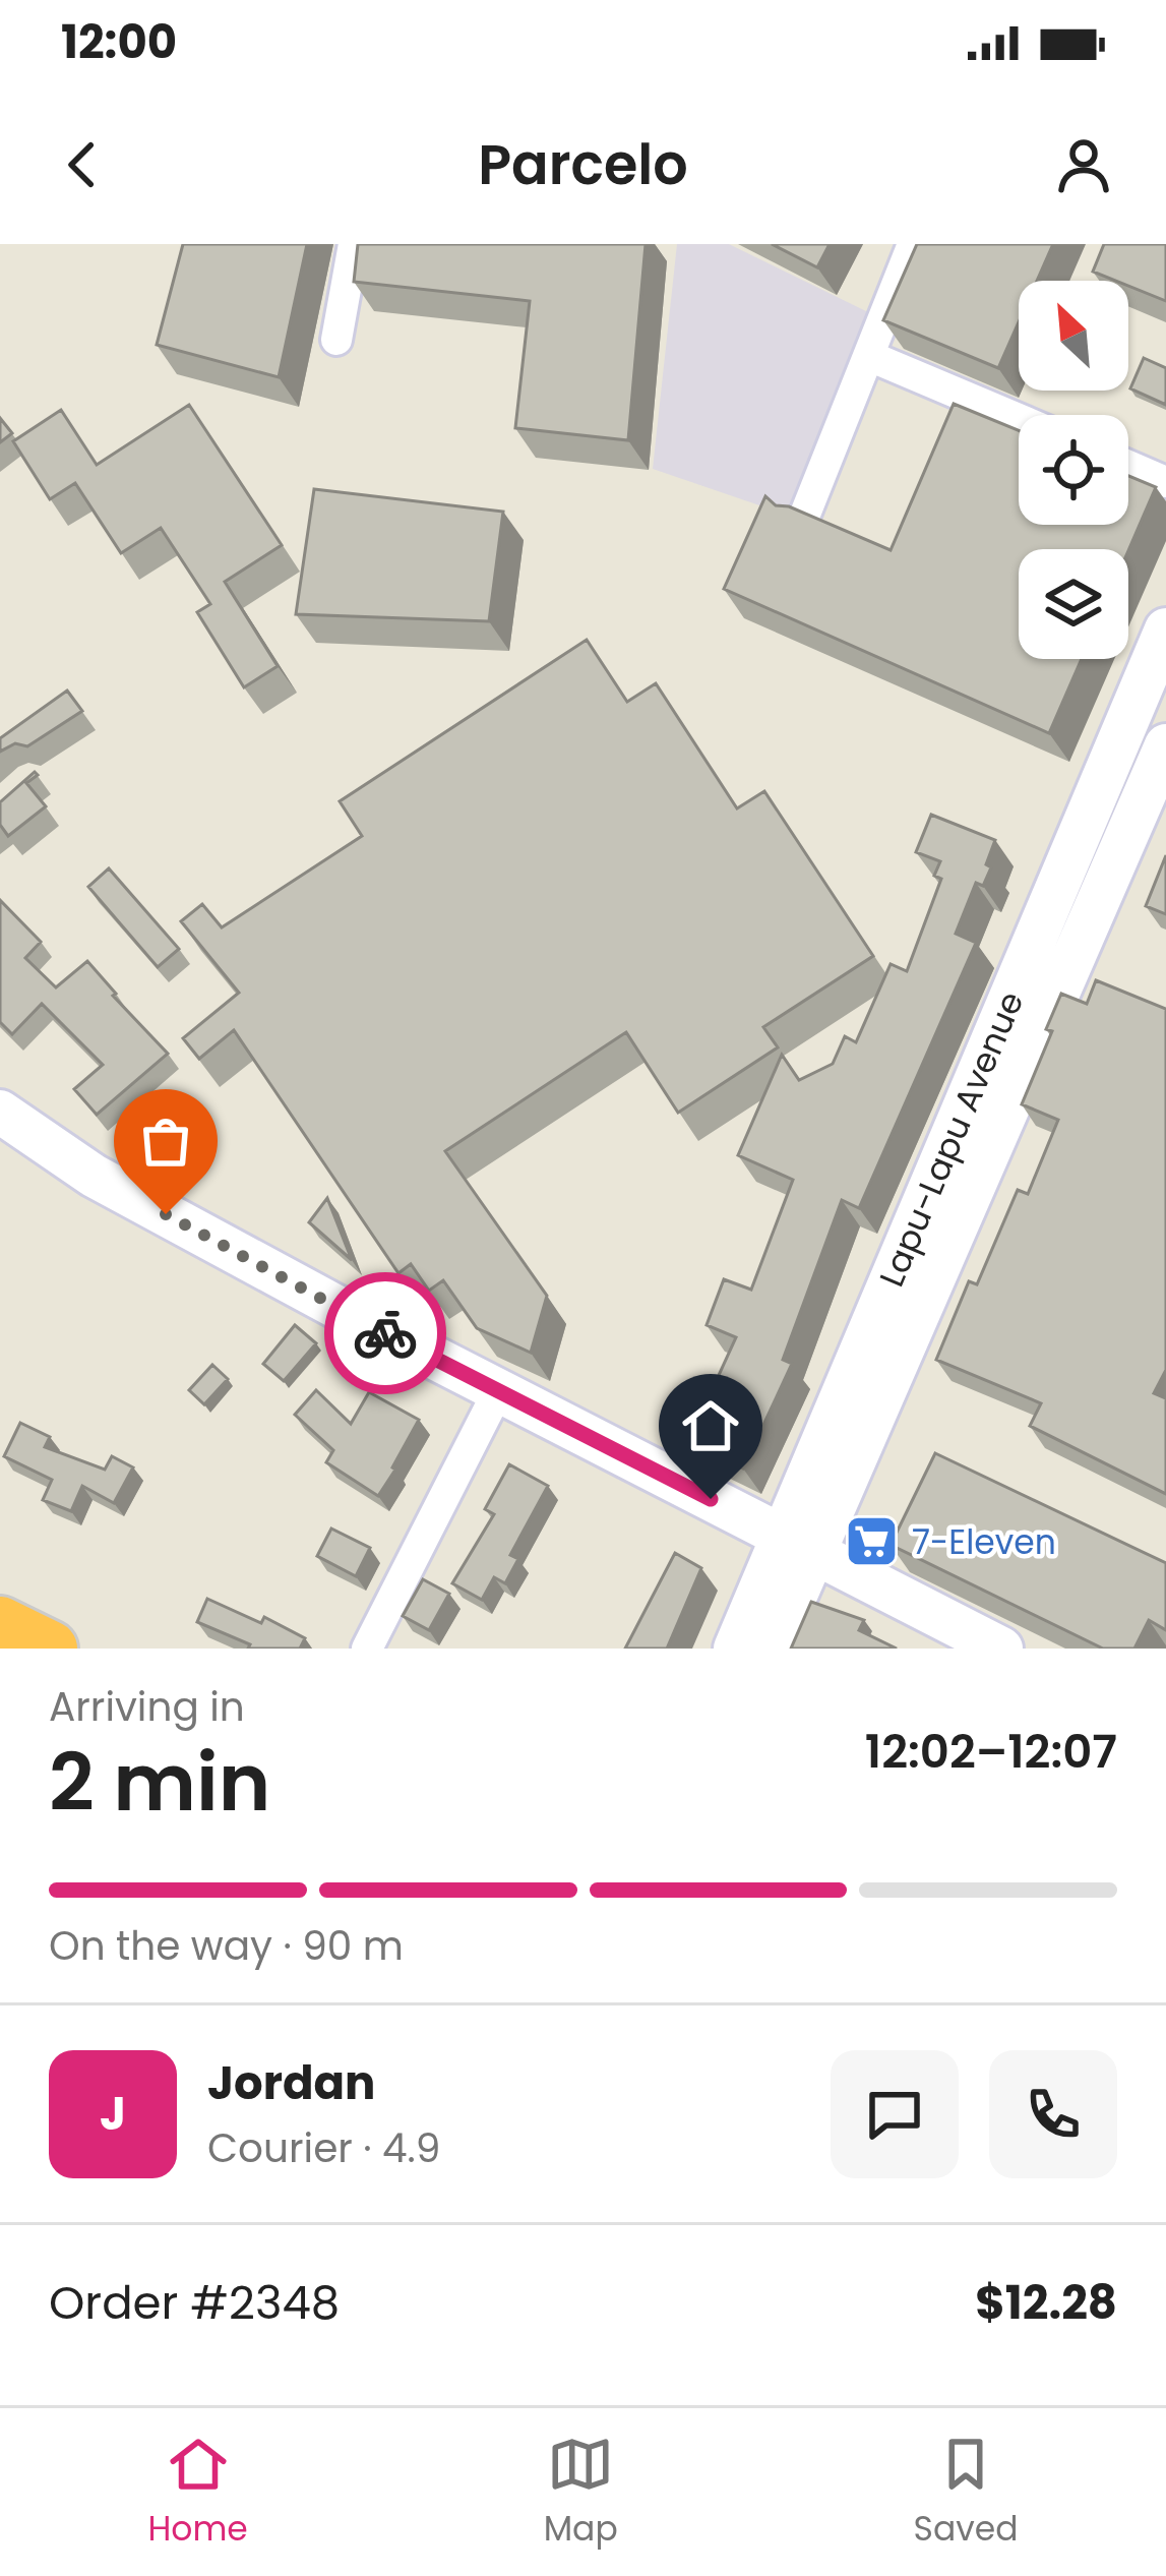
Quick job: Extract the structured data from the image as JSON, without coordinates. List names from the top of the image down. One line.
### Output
{"streets":{"main road":["Lapu-Lapu Avenue"]},"places":{"supermarket":["7-Eleven"]},"north":"top left","page":{"status":"12:00","header":"Parcelo","heading":["2 min","Arriving in","12:02–12:07"],"panel":["Jordan","Courier · 4.9","Order #2348","$12.28"],"bar":"On the way · 90 m","round":"J","tabs":["Home","Map","Saved"]}}
